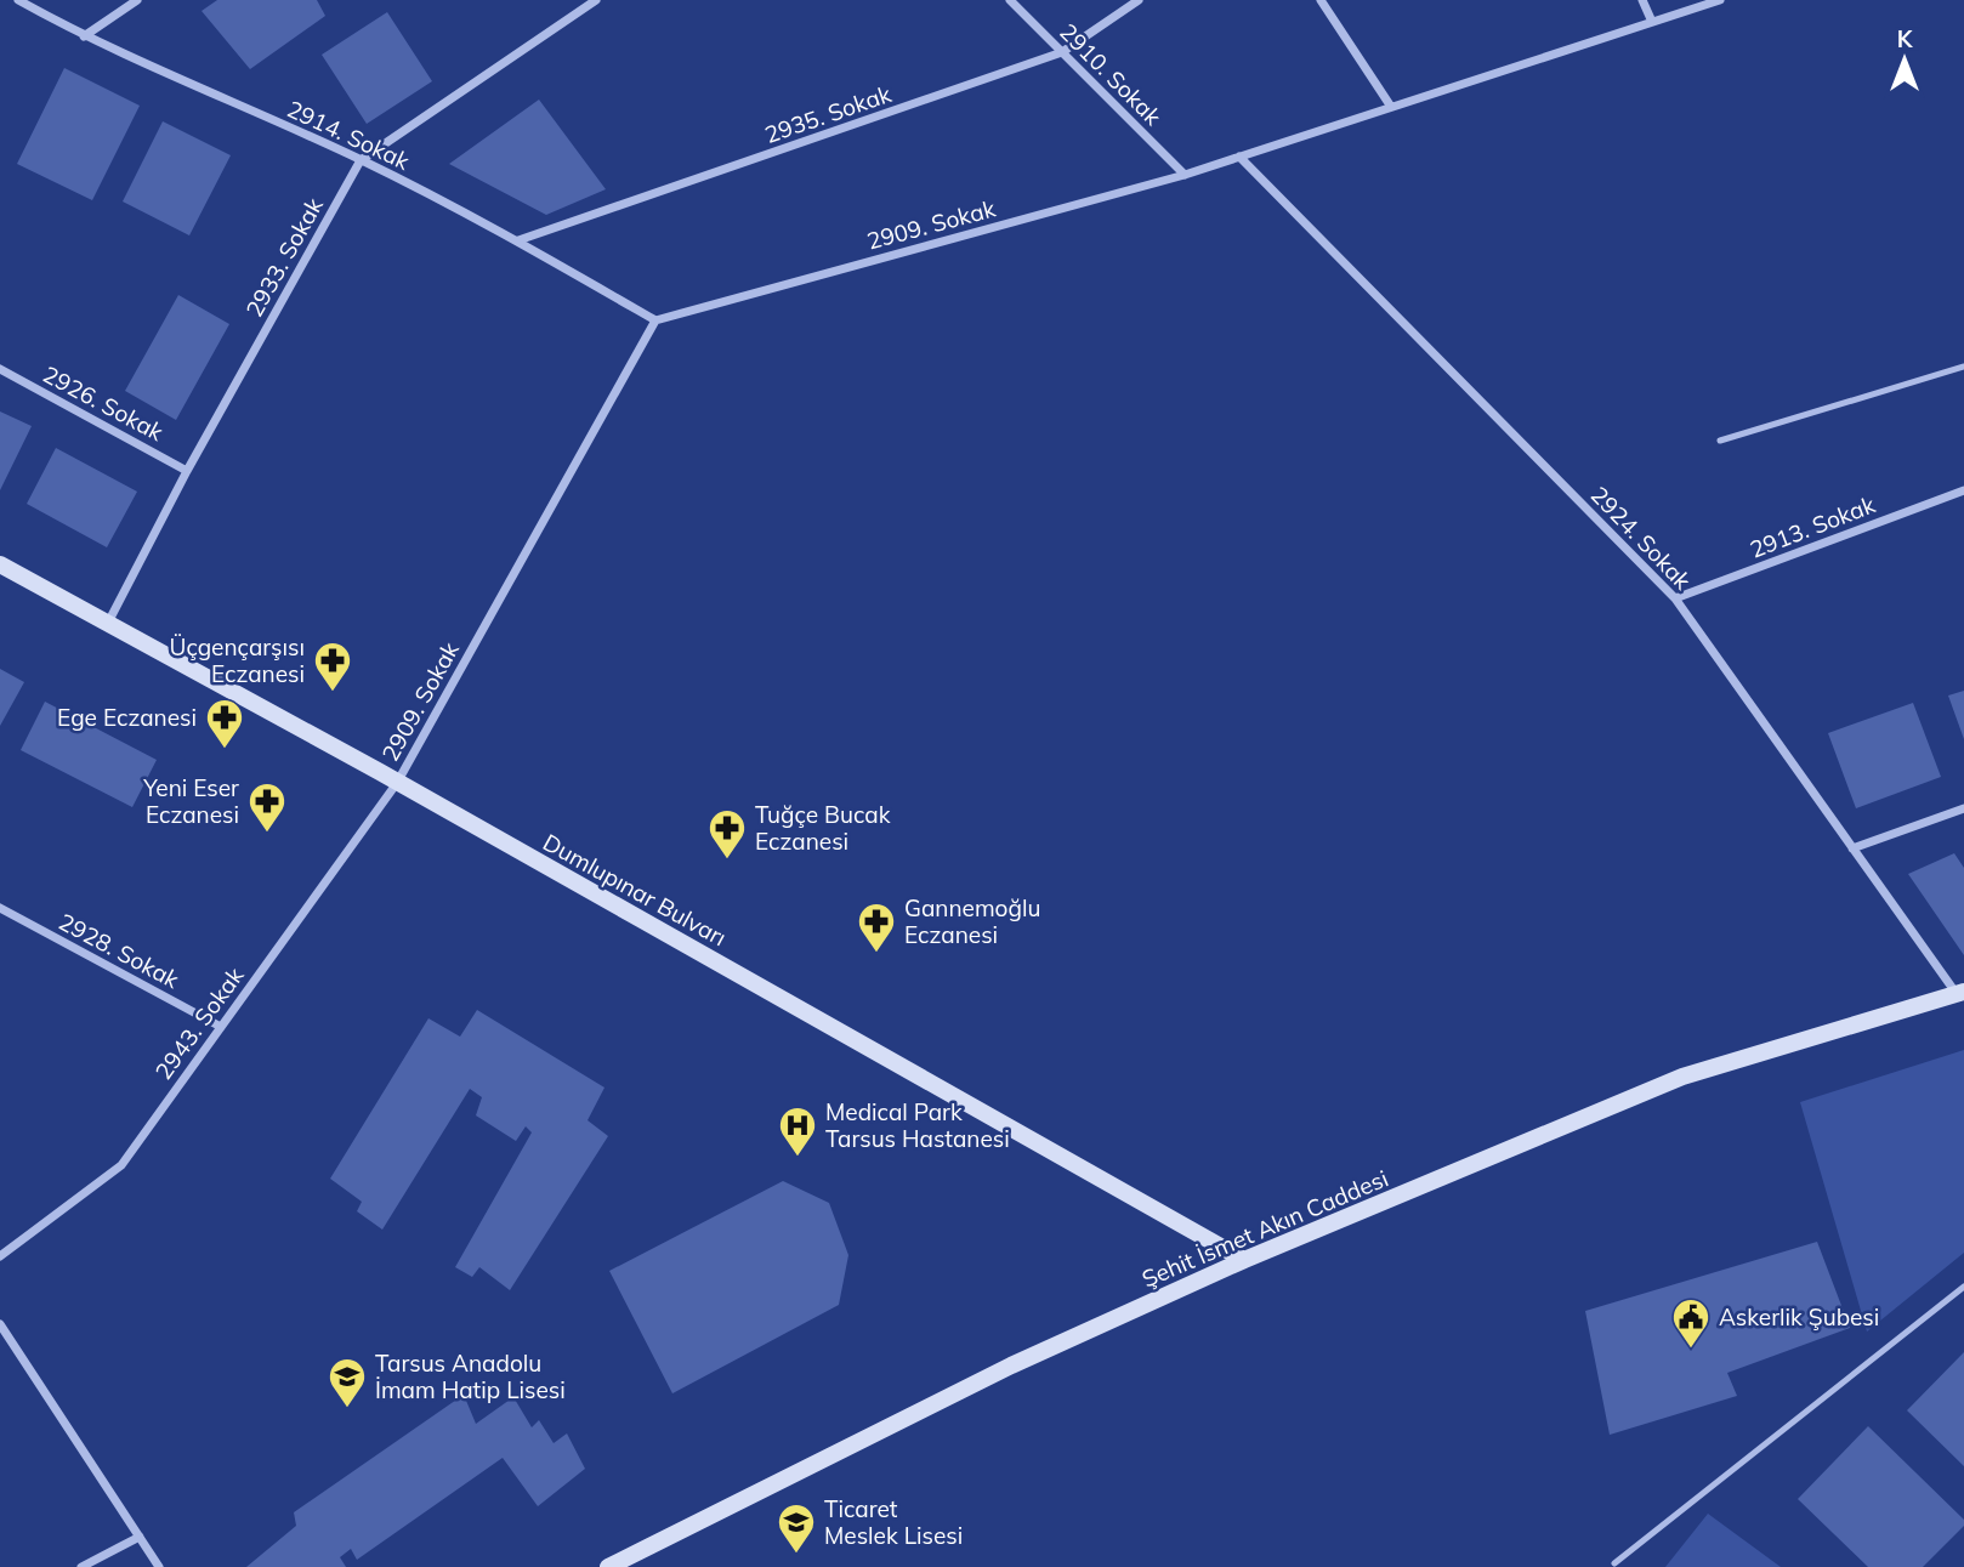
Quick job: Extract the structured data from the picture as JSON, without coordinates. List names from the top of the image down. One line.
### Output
{"streets":{"street":["2910. Sokak","2935. Sokak","2914. Sokak","2909. Sokak","2933. Sokak","2926. Sokak","2913. Sokak","2924. Sokak","Dumlupınar Bulvarı","2928. Sokak","2943. Sokak","Şehit İsmet Akın Caddesi"]},"crossings":[["2910. Sokak","2935. Sokak"],["2910. Sokak","2909. Sokak"],["2935. Sokak","2914. Sokak"],["2914. Sokak","2909. Sokak"],["2914. Sokak","2933. Sokak"],["2909. Sokak","2924. Sokak"],["2909. Sokak","Dumlupınar Bulvarı"],["2909. Sokak","2943. Sokak"],["2933. Sokak","2926. Sokak"],["2933. Sokak","Dumlupınar Bulvarı"],["2913. Sokak","2924. Sokak"],["2924. Sokak","Şehit İsmet Akın Caddesi"],["Dumlupınar Bulvarı","2943. Sokak"],["Dumlupınar Bulvarı","Şehit İsmet Akın Caddesi"],["2928. Sokak","2943. Sokak"]],"places":{"pharmacy":["Üçgençarşısı Eczanesi","Ege Eczanesi","Yeni Eser Eczanesi","Tuğçe Bucak Eczanesi","Gannemoğlu Eczanesi"],"hospital":["Medical Park Tarsus Hastanesi"],"public building":["Askerlik Şubesi"],"school or university":["Tarsus Anadolu İmam Hatip Lisesi","Ticaret Meslek Lisesi"]},"north":"top"}
